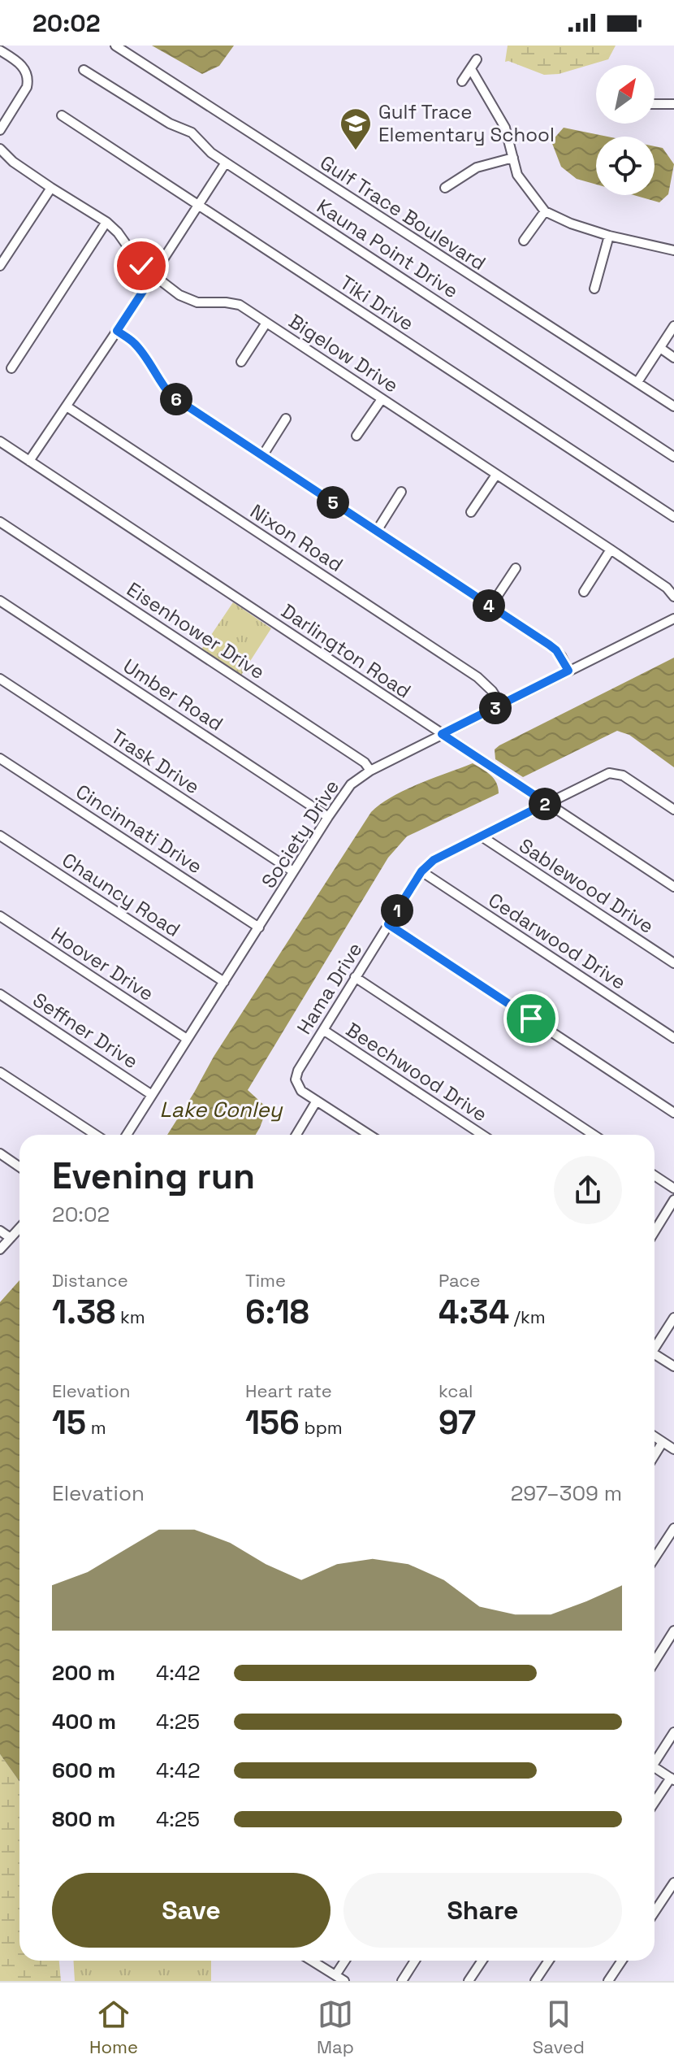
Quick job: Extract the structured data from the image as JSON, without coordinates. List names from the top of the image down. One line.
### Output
{"streets":{"street":["Gulf Trace Boulevard","Kauna Point Drive","Tiki Drive","Bigelow Drive","Nixon Road","Eisenhower Drive","Darlington Road","Umber Road","Trask Drive","Cincinnati Drive","Society Drive","Sablewood Drive","Chauncy Road","Cedarwood Drive","Hoover Drive","Hama Drive","Seffner Drive","Beechwood Drive"]},"crossings":[["Nixon Road","Society Drive"],["Eisenhower Drive","Society Drive"],["Darlington Road","Society Drive"],["Darlington Road","Hama Drive"],["Umber Road","Society Drive"],["Trask Drive","Society Drive"],["Cincinnati Drive","Society Drive"],["Society Drive","Chauncy Road"],["Society Drive","Hoover Drive"],["Society Drive","Seffner Drive"],["Sablewood Drive","Hama Drive"],["Cedarwood Drive","Hama Drive"],["Hama Drive","Beechwood Drive"]],"water":["Lake Conley"],"places":{"school or university":["Gulf Trace Elementary School"]},"north":"top right","page":{"status":"20:02","pins":["6","5","4","3","2","1"],"heading":["Evening run","20:02"],"stats":[["Distance","1.38 km"],["Time","6:18"],["Pace","4:34 /km"],["Elevation","15 m"],["Heart rate","156 bpm"],["kcal","97"]],"chart":["Elevation","297–309 m"],"list":[{"name":"200 m","note":"4:42"},{"name":"400 m","note":"4:25"},{"name":"600 m","note":"4:42"},{"name":"800 m","note":"4:25"}],"buttons":["Save","Share"],"tabs":["Home","Map","Saved"]}}
